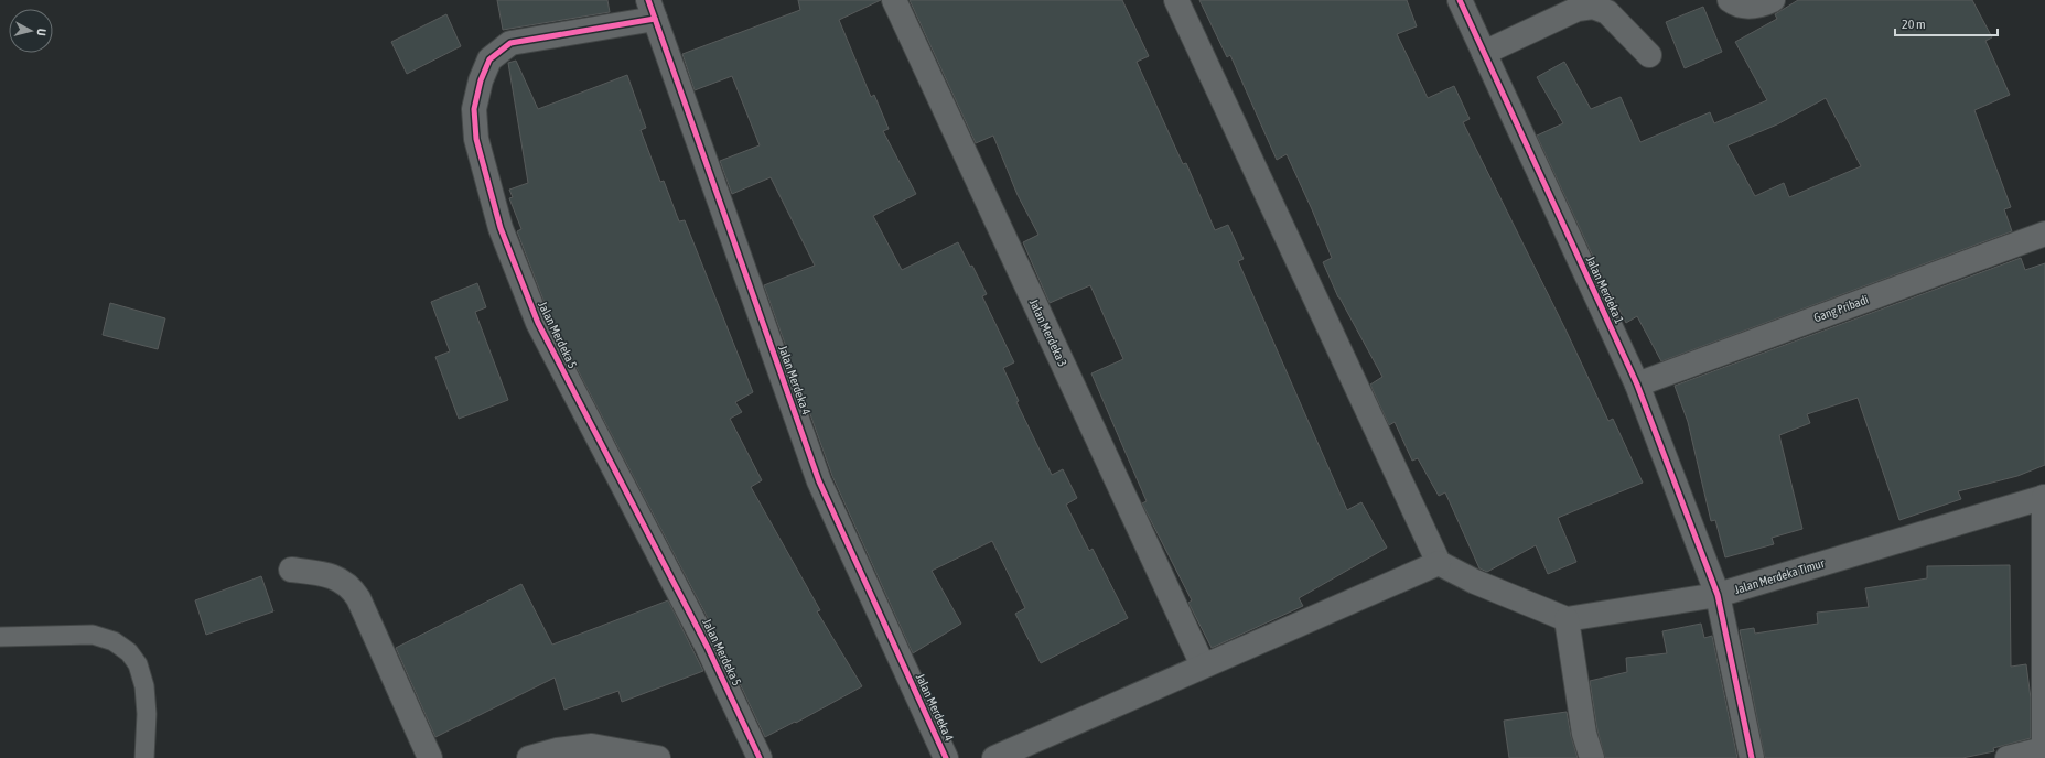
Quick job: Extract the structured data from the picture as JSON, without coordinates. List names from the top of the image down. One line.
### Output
{"streets":{"street":["Jalan Merdeka 1","Gang Pribadi","Jalan Merdeka 3","Jalan Merdeka 5","Jalan Merdeka 4","Jalan Merdeka Timur"]},"crossings":[["Jalan Merdeka 1","Gang Pribadi"],["Jalan Merdeka 1","Jalan Merdeka Timur"],["Jalan Merdeka 5","Jalan Merdeka 4"]],"scale_bar":"20 m","north":"right"}
